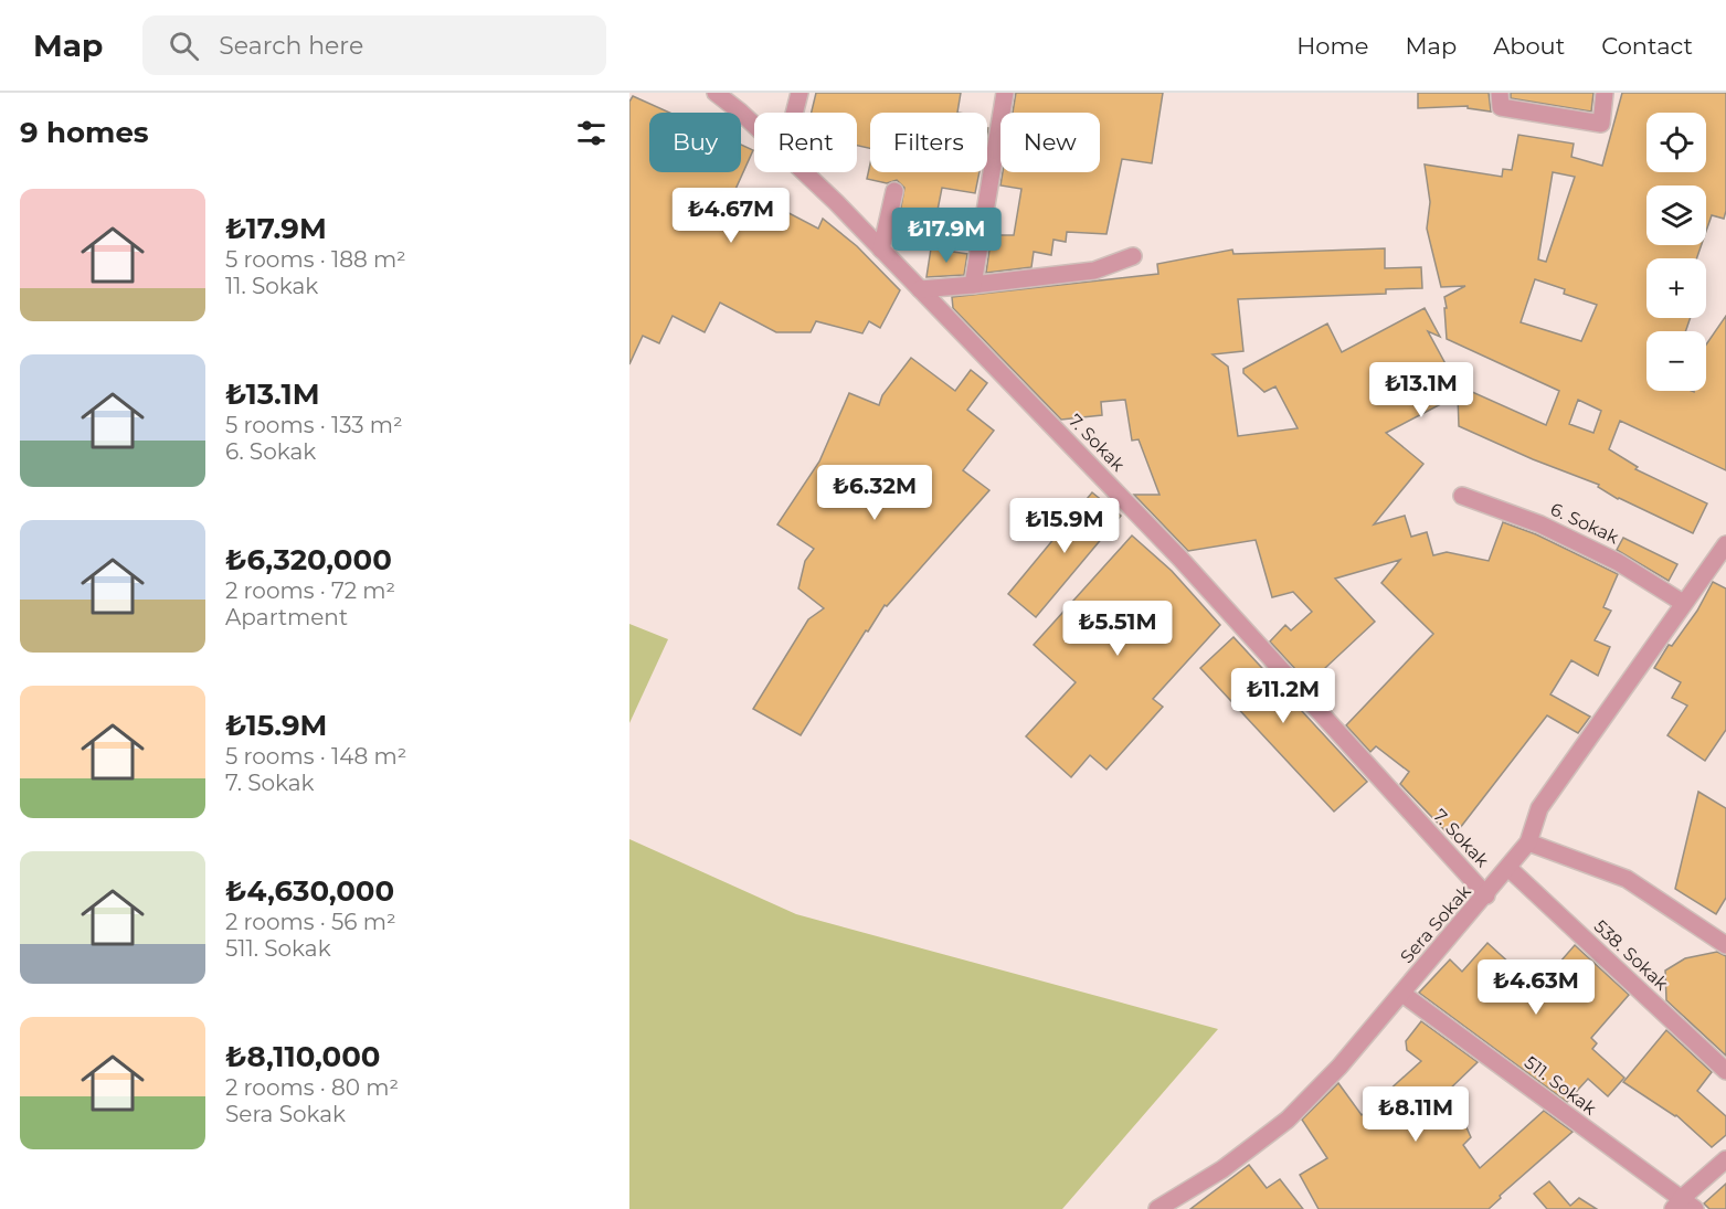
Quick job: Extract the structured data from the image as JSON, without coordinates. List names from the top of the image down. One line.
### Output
{"streets":{"street":["7. Sokak","6. Sokak","Sera Sokak","538. Sokak","511. Sokak"]},"crossings":[["7. Sokak","Sera Sokak"],["6. Sokak","Sera Sokak"],["Sera Sokak","538. Sokak"],["Sera Sokak","511. Sokak"]],"page":{"header":"Map","search":"Search here","nav":["Home","Map","About","Contact"],"heading":"9 homes","map_buttons":["+","−"],"chip":["Buy","Rent","Filters","New"],"list":[{"name":"₺17.9M","note":"5 rooms · 188 m² · 11. Sokak"},{"name":"₺13.1M","note":"5 rooms · 133 m² · 6. Sokak"},{"name":"₺6,320,000","note":"2 rooms · 72 m² · Apartment"},{"name":"₺15.9M","note":"5 rooms · 148 m² · 7. Sokak"},{"name":"₺4,630,000","note":"2 rooms · 56 m² · 511. Sokak"},{"name":"₺8,110,000","note":"2 rooms · 80 m² · Sera Sokak"}],"price":["₺4.67M","₺17.9M","₺13.1M","₺6.32M","₺15.9M","₺5.51M","₺11.2M","₺4.63M","₺8.11M"]}}
